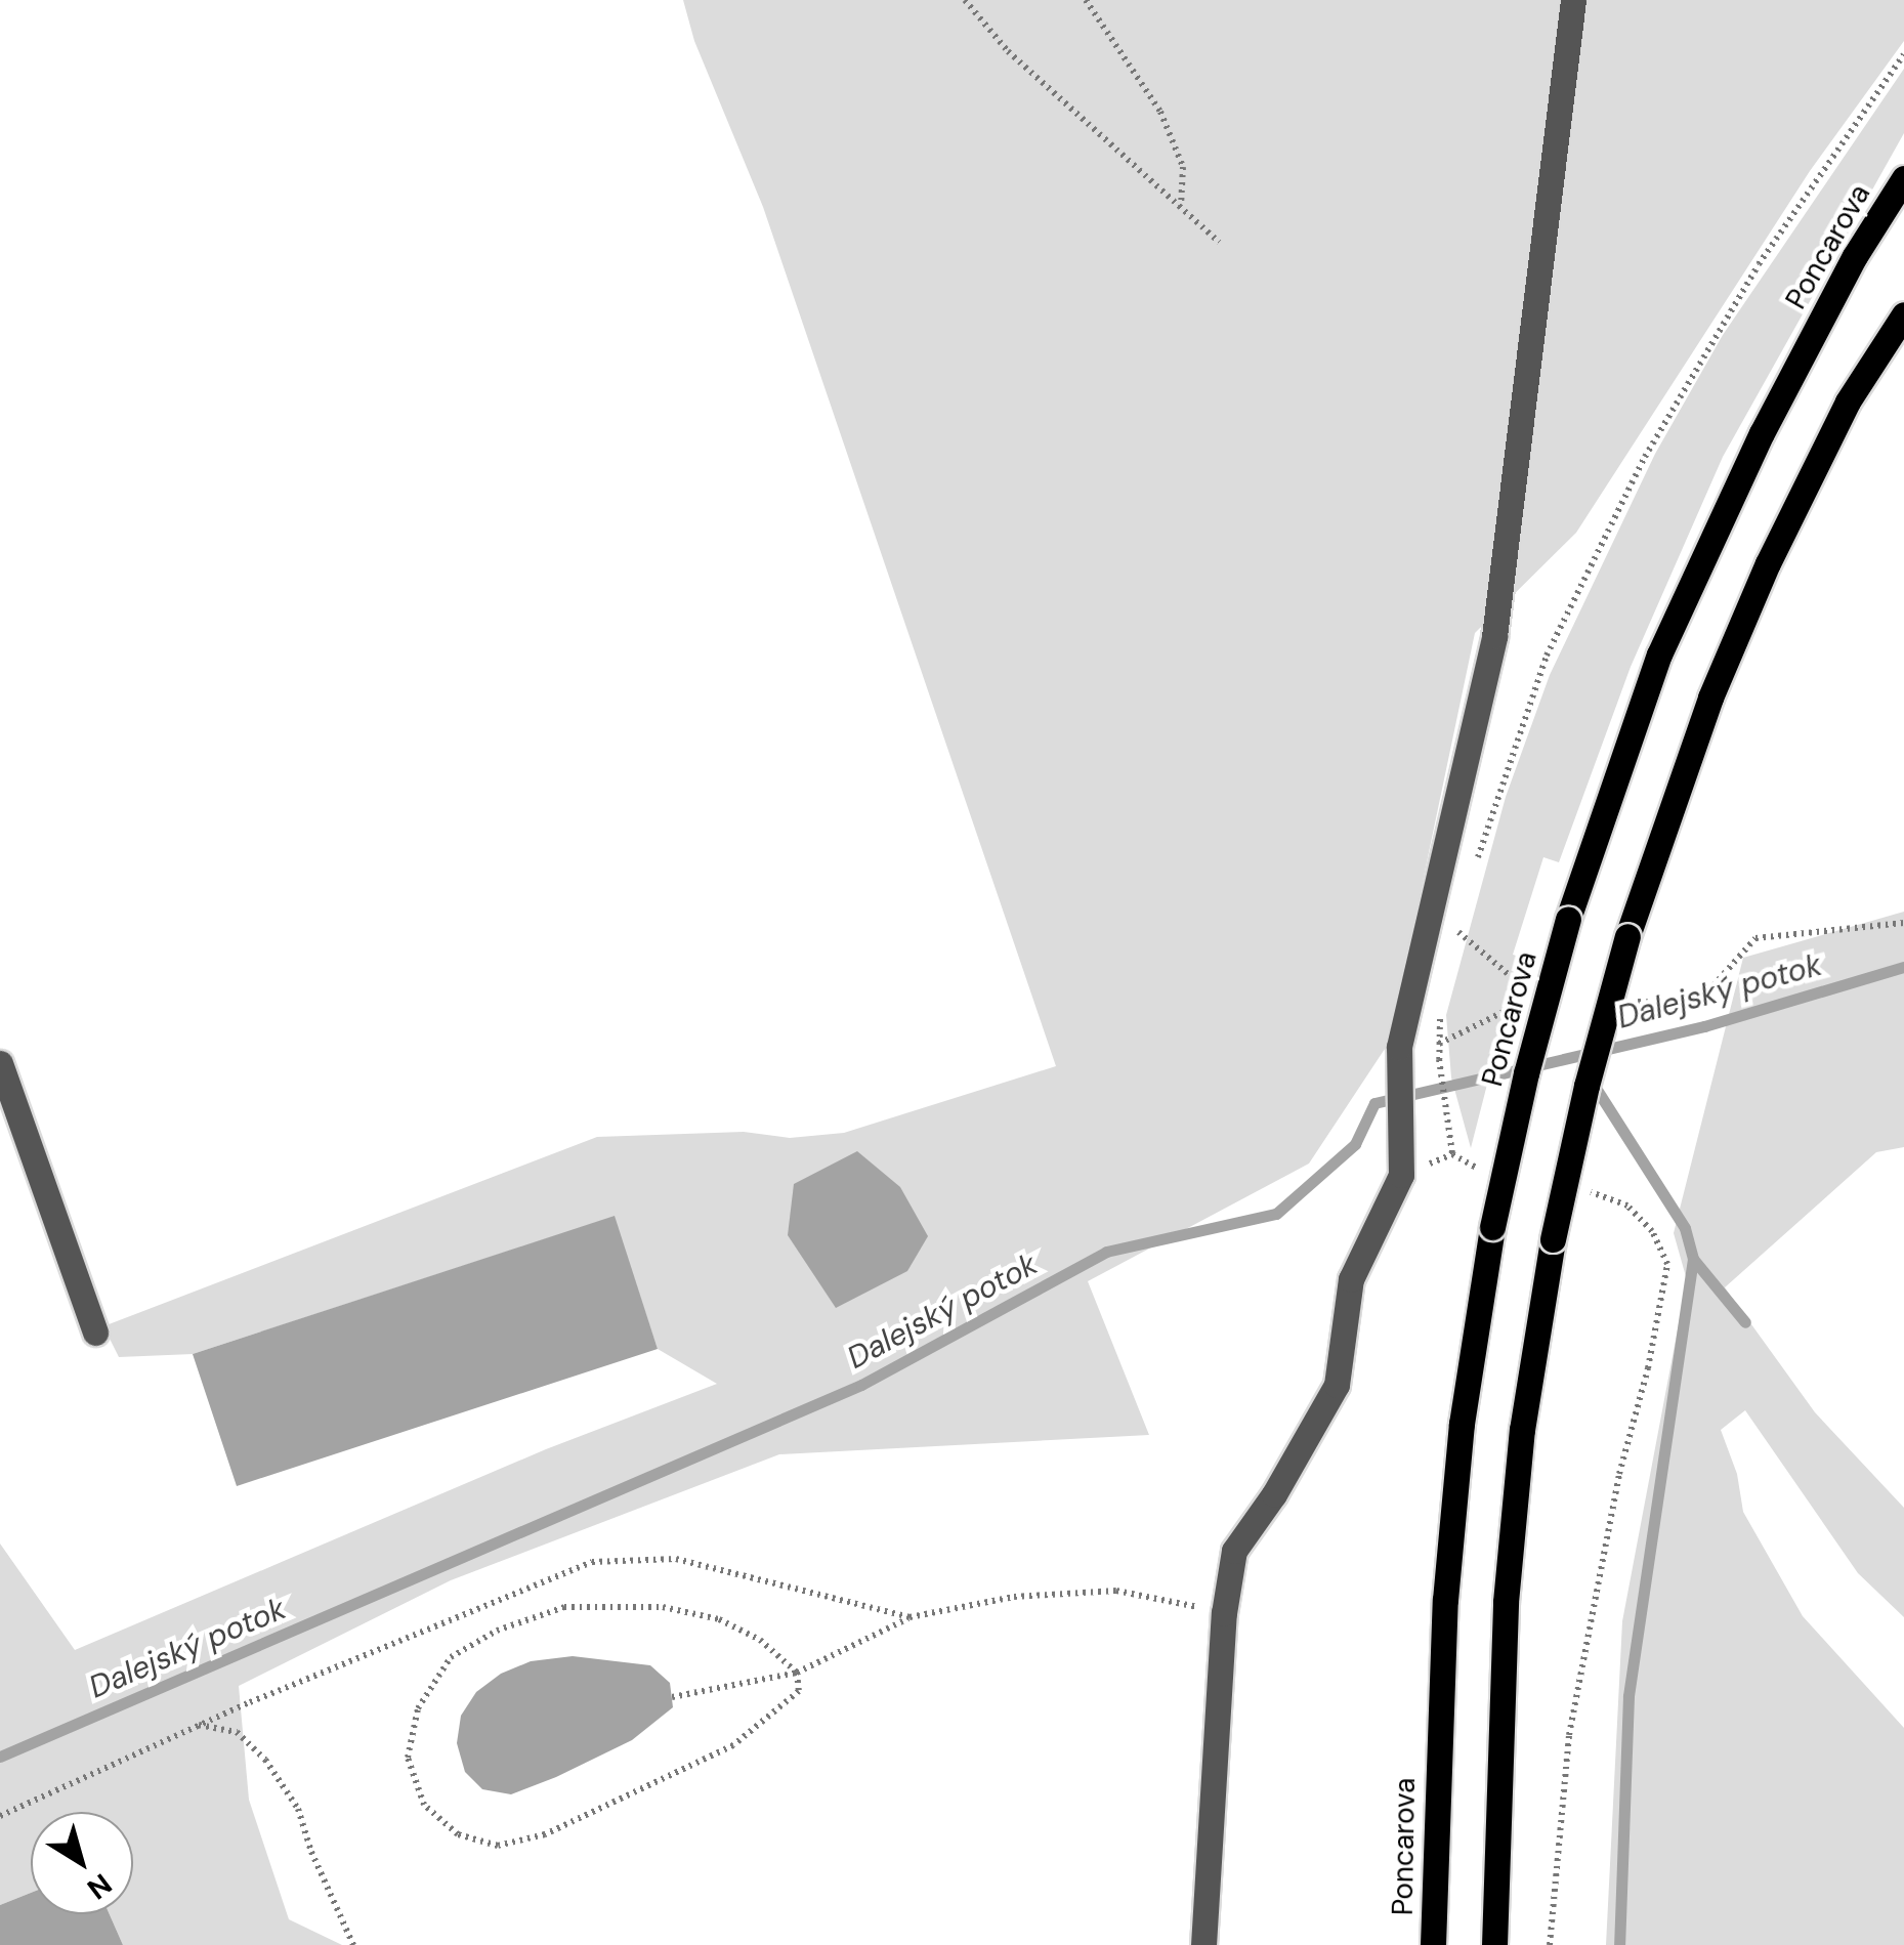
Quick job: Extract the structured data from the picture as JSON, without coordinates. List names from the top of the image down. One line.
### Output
{"streets":{"main road":["Poncarova"]},"water":["Dalejský potok"],"north":"bottom right"}
